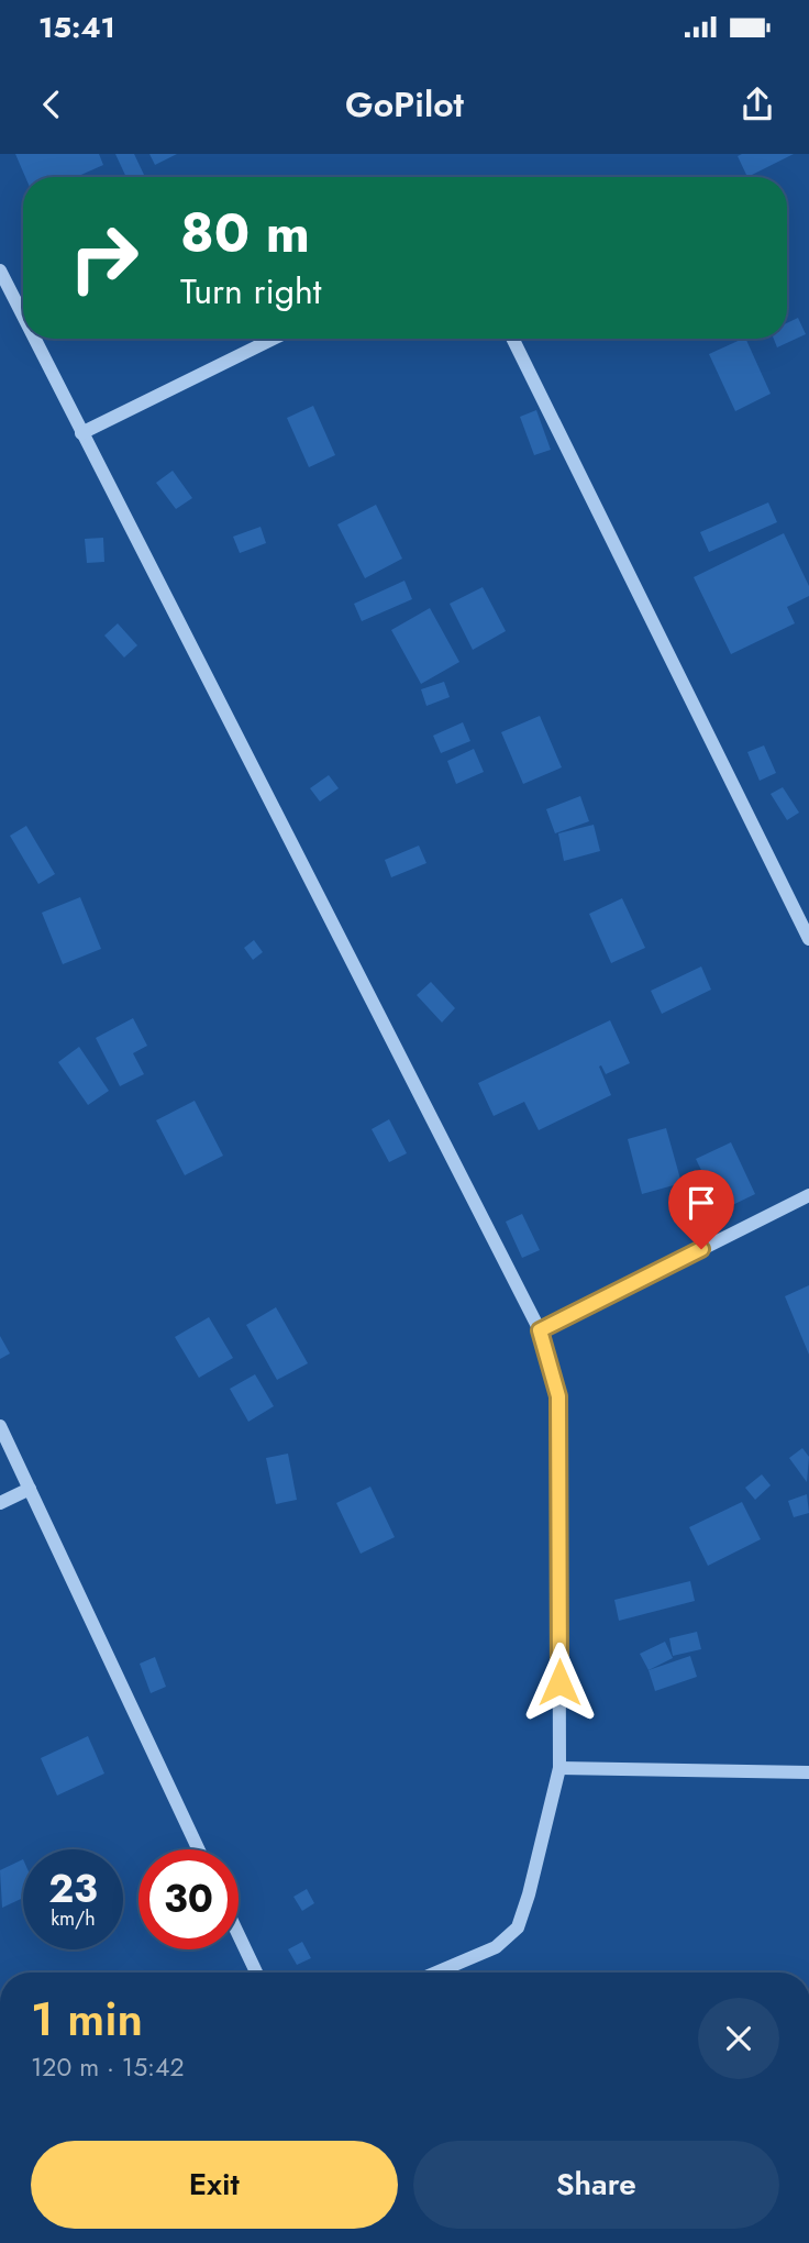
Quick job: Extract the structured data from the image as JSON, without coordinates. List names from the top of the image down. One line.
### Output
{"page":{"status":"15:41","header":"GoPilot","turn":["80 m","Turn right"],"speed":"23 km/h","limit":"30","heading":["1 min","120 m · 15:42"],"buttons":["Exit","Share"]}}
